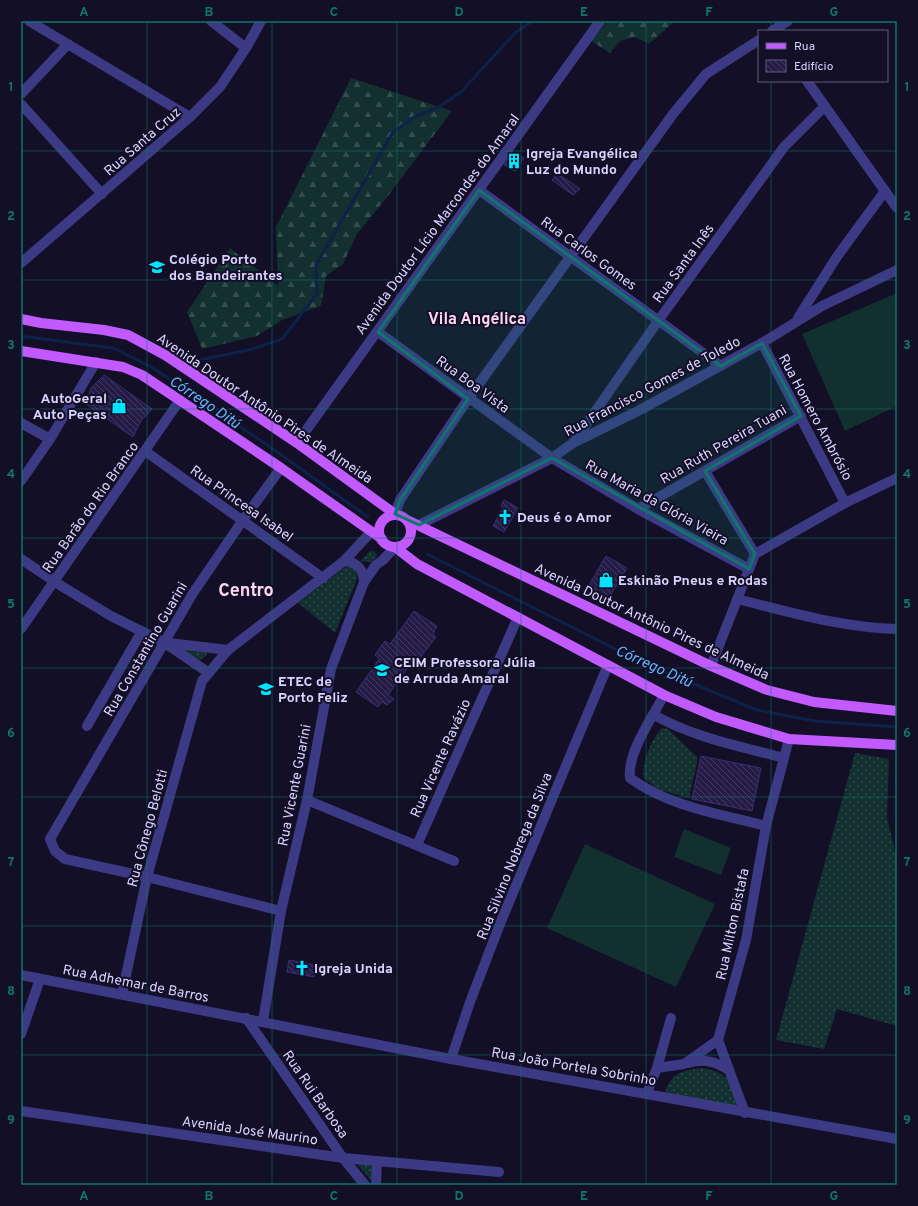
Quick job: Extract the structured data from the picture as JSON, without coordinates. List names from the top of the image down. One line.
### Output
{"streets":{"main road":["Avenida Doutor Antônio Pires de Almeida"],"street":["Rua Santa Cruz","Avenida Doutor Lício Marcondes do Amaral","Rua Carlos Gomes","Rua Santa Inês","Rua Boa Vista","Rua Francisco Gomes de Toledo","Rua Homero Ambrósio","Rua Ruth Pereira Tuani","Rua Maria da Glória Vieira","Rua Princesa Isabel","Rua Barão do Rio Branco","Rua Constantino Guarini","Rua Vicente Ravázio","Rua Vicente Guarini","Rua Cônego Belotti","Rua Silvino Nobrega da Silva","Rua Milton Bistafa","Rua Adhemar de Barros","Rua João Portela Sobrinho","Rua Rui Barbosa","Avenida José Maurino"]},"crossings":[["Avenida Doutor Lício Marcondes do Amaral","Rua Carlos Gomes"],["Avenida Doutor Lício Marcondes do Amaral","Rua Boa Vista"],["Avenida Doutor Lício Marcondes do Amaral","Avenida Doutor Antônio Pires de Almeida"],["Rua Carlos Gomes","Rua Santa Inês"],["Rua Carlos Gomes","Rua Francisco Gomes de Toledo"],["Rua Santa Inês","Rua Francisco Gomes de Toledo"],["Rua Boa Vista","Rua Francisco Gomes de Toledo"],["Rua Boa Vista","Rua Maria da Glória Vieira"],["Rua Francisco Gomes de Toledo","Avenida Doutor Antônio Pires de Almeida"],["Rua Francisco Gomes de Toledo","Rua Homero Ambrósio"],["Rua Francisco Gomes de Toledo","Rua Maria da Glória Vieira"],["Avenida Doutor Antônio Pires de Almeida","Rua Vicente Guarini"],["Rua Homero Ambrósio","Rua Ruth Pereira Tuani"],["Rua Ruth Pereira Tuani","Rua Maria da Glória Vieira"],["Rua Princesa Isabel","Rua Barão do Rio Branco"],["Rua Princesa Isabel","Rua Constantino Guarini"],["Rua Princesa Isabel","Rua Cônego Belotti"],["Rua Constantino Guarini","Rua Cônego Belotti"],["Rua Vicente Guarini","Rua João Portela Sobrinho"],["Rua Cônego Belotti","Rua Adhemar de Barros"],["Rua Silvino Nobrega da Silva","Rua João Portela Sobrinho"],["Rua Adhemar de Barros","Rua João Portela Sobrinho"],["Rua Adhemar de Barros","Rua Rui Barbosa"],["Rua João Portela Sobrinho","Rua Rui Barbosa"],["Rua Rui Barbosa","Avenida José Maurino"]],"districts":["Vila Angélica","Centro"],"water":["Córrego Ditú"],"places":{"building":["Igreja Evangélica Luz do Mundo"],"school or university":["Colégio Porto dos Bandeirantes","CEIM Professora Júlia de Arruda Amaral","ETEC de Porto Feliz"],"shop":["AutoGeral Auto Peças","Eskinão Pneus e Rodas"],"church":["Deus é o Amor","Igreja Unida"]},"legend":["Rua","Edifício"],"grid":{"columns":["A","B","C","D","E","F","G"],"rows":["1","2","3","4","5","6","7","8","9"]}}
